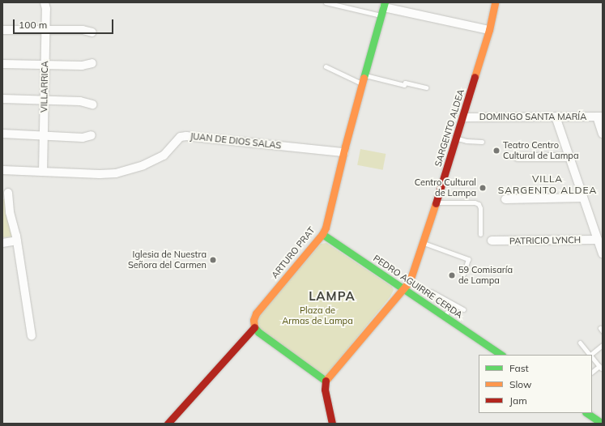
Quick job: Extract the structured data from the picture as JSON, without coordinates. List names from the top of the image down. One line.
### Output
{"streets":{"main road":["SARGENTO ALDEA","ARTURO PRAT","PEDRO AGUIRRE CERDA"],"street":["VILLARRICA","DOMINGO SANTA MARÍA","JUAN DE DIOS SALAS","PATRICIO LYNCH"]},"crossings":[["VILLARRICA","JUAN DE DIOS SALAS"],["DOMINGO SANTA MARÍA","SARGENTO ALDEA"],["SARGENTO ALDEA","PEDRO AGUIRRE CERDA"],["JUAN DE DIOS SALAS","ARTURO PRAT"],["ARTURO PRAT","PEDRO AGUIRRE CERDA"]],"districts":["VILLA SARGENTO ALDEA","LAMPA"],"parks":["Plaza de Armas de Lampa"],"places":["Teatro Centro Cultural de Lampa","Centro Cultural de Lampa","Iglesia de Nuestra Señora del Carmen","59 Comisaría de Lampa"],"legend":["Fast","Slow","Jam"],"scale_bar":"100 m"}
